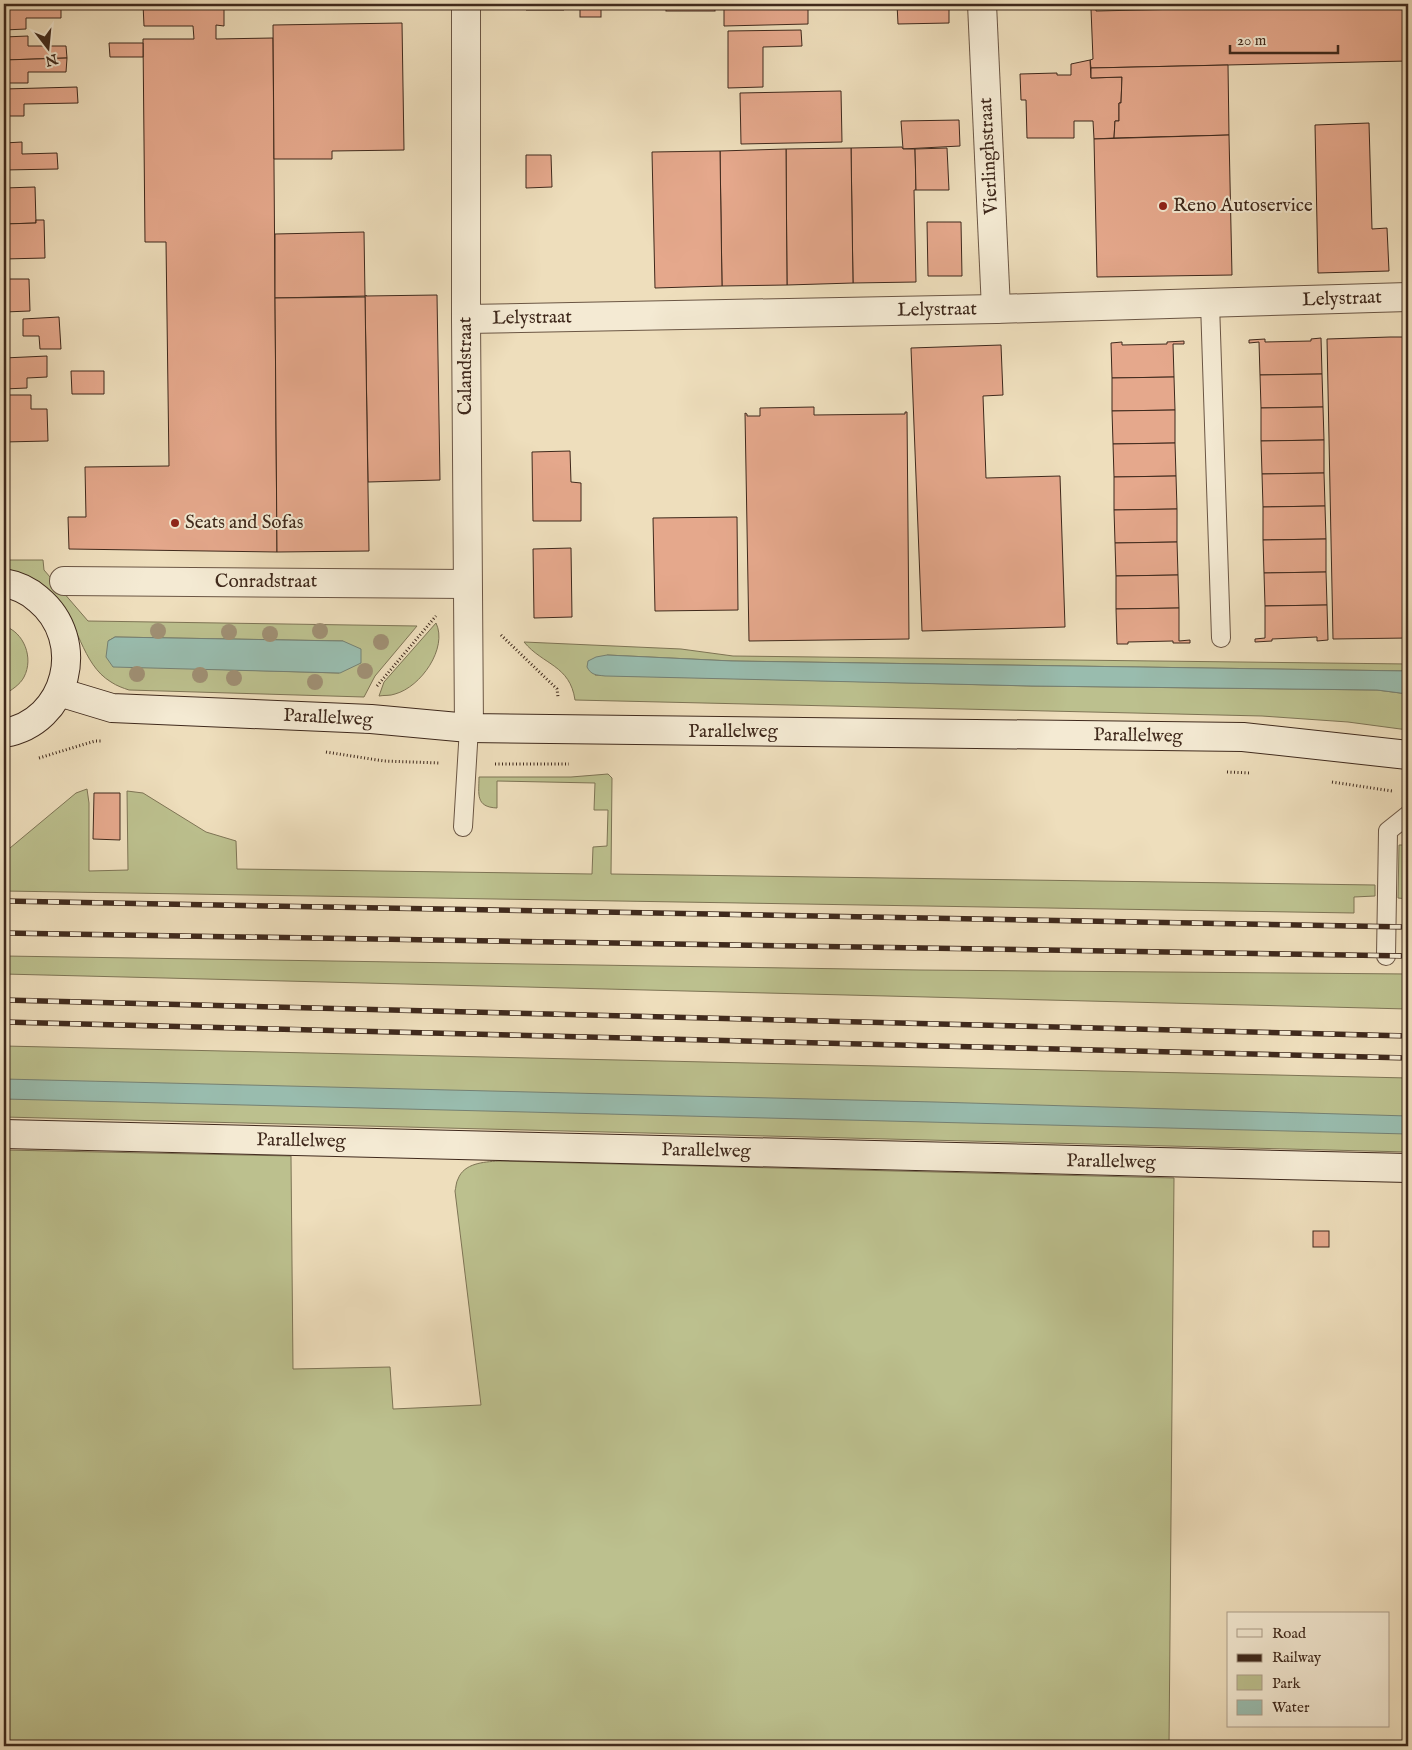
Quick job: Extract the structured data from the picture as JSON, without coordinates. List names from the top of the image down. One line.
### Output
{"streets":{"street":["Vierlinghstraat","Lelystraat","Calandstraat","Conradstraat","Parallelweg"]},"crossings":[["Vierlinghstraat","Lelystraat"],["Lelystraat","Calandstraat"],["Calandstraat","Conradstraat"],["Calandstraat","Parallelweg"]],"places":["Reno Autoservice","Seats and Sofas"],"legend":["Road","Railway","Park","Water"],"scale_bar":"20 m","north":"bottom"}
